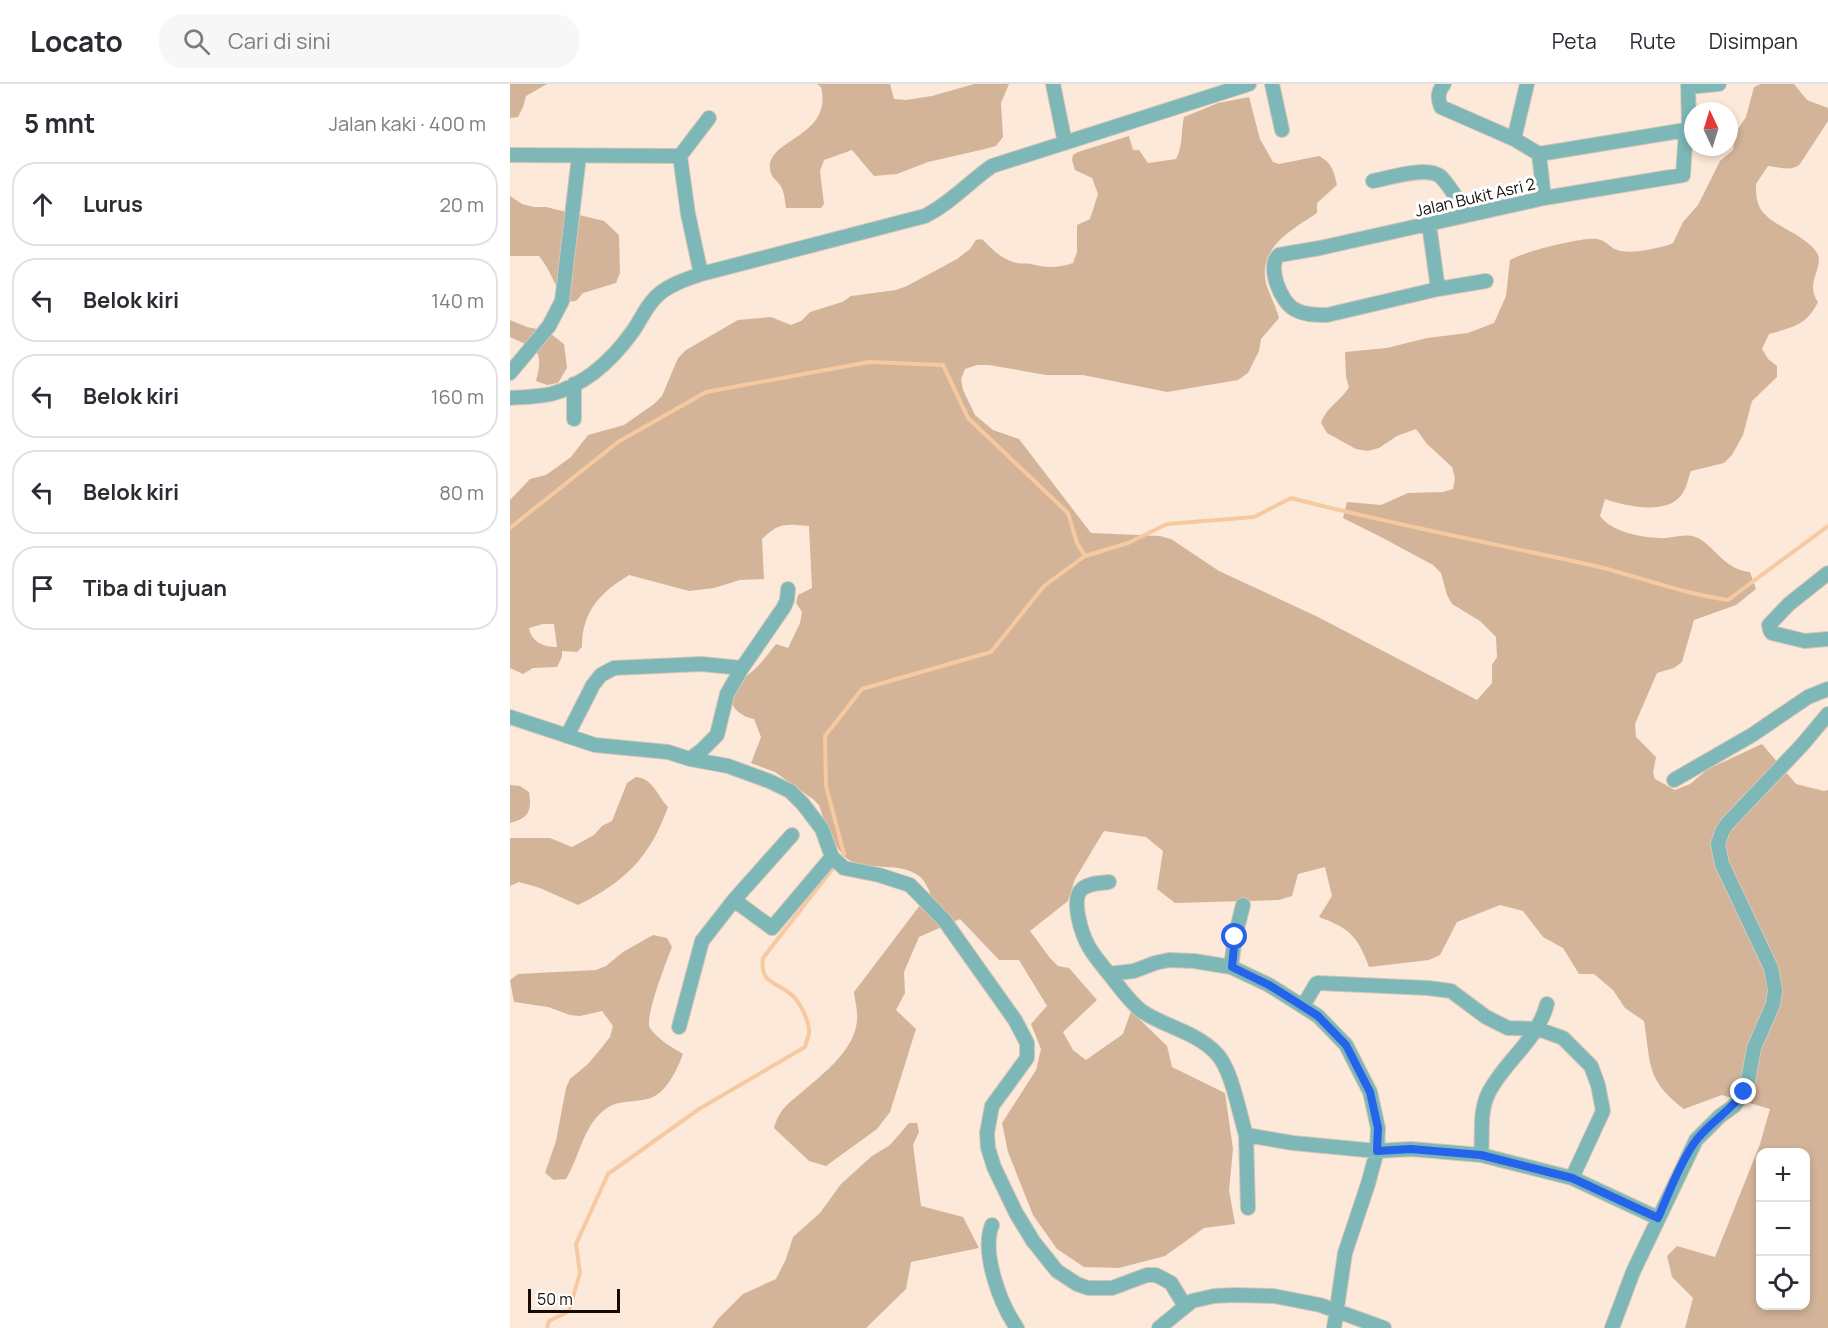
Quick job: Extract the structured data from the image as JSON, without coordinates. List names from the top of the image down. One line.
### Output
{"streets":{"street":["Jalan Bukit Asri 2"]},"scale_bar":"50 m","north":"top","page":{"header":"Locato","search":"Cari di sini","nav":["Peta","Rute","Disimpan"],"heading":["5 mnt","Jalan kaki · 400 m"],"list":[["Lurus","20 m"],["Belok kiri","140 m"],["Belok kiri","160 m"],["Belok kiri","80 m"],"Tiba di tujuan"],"map_buttons":["+","−"],"scale":"50 m"}}
